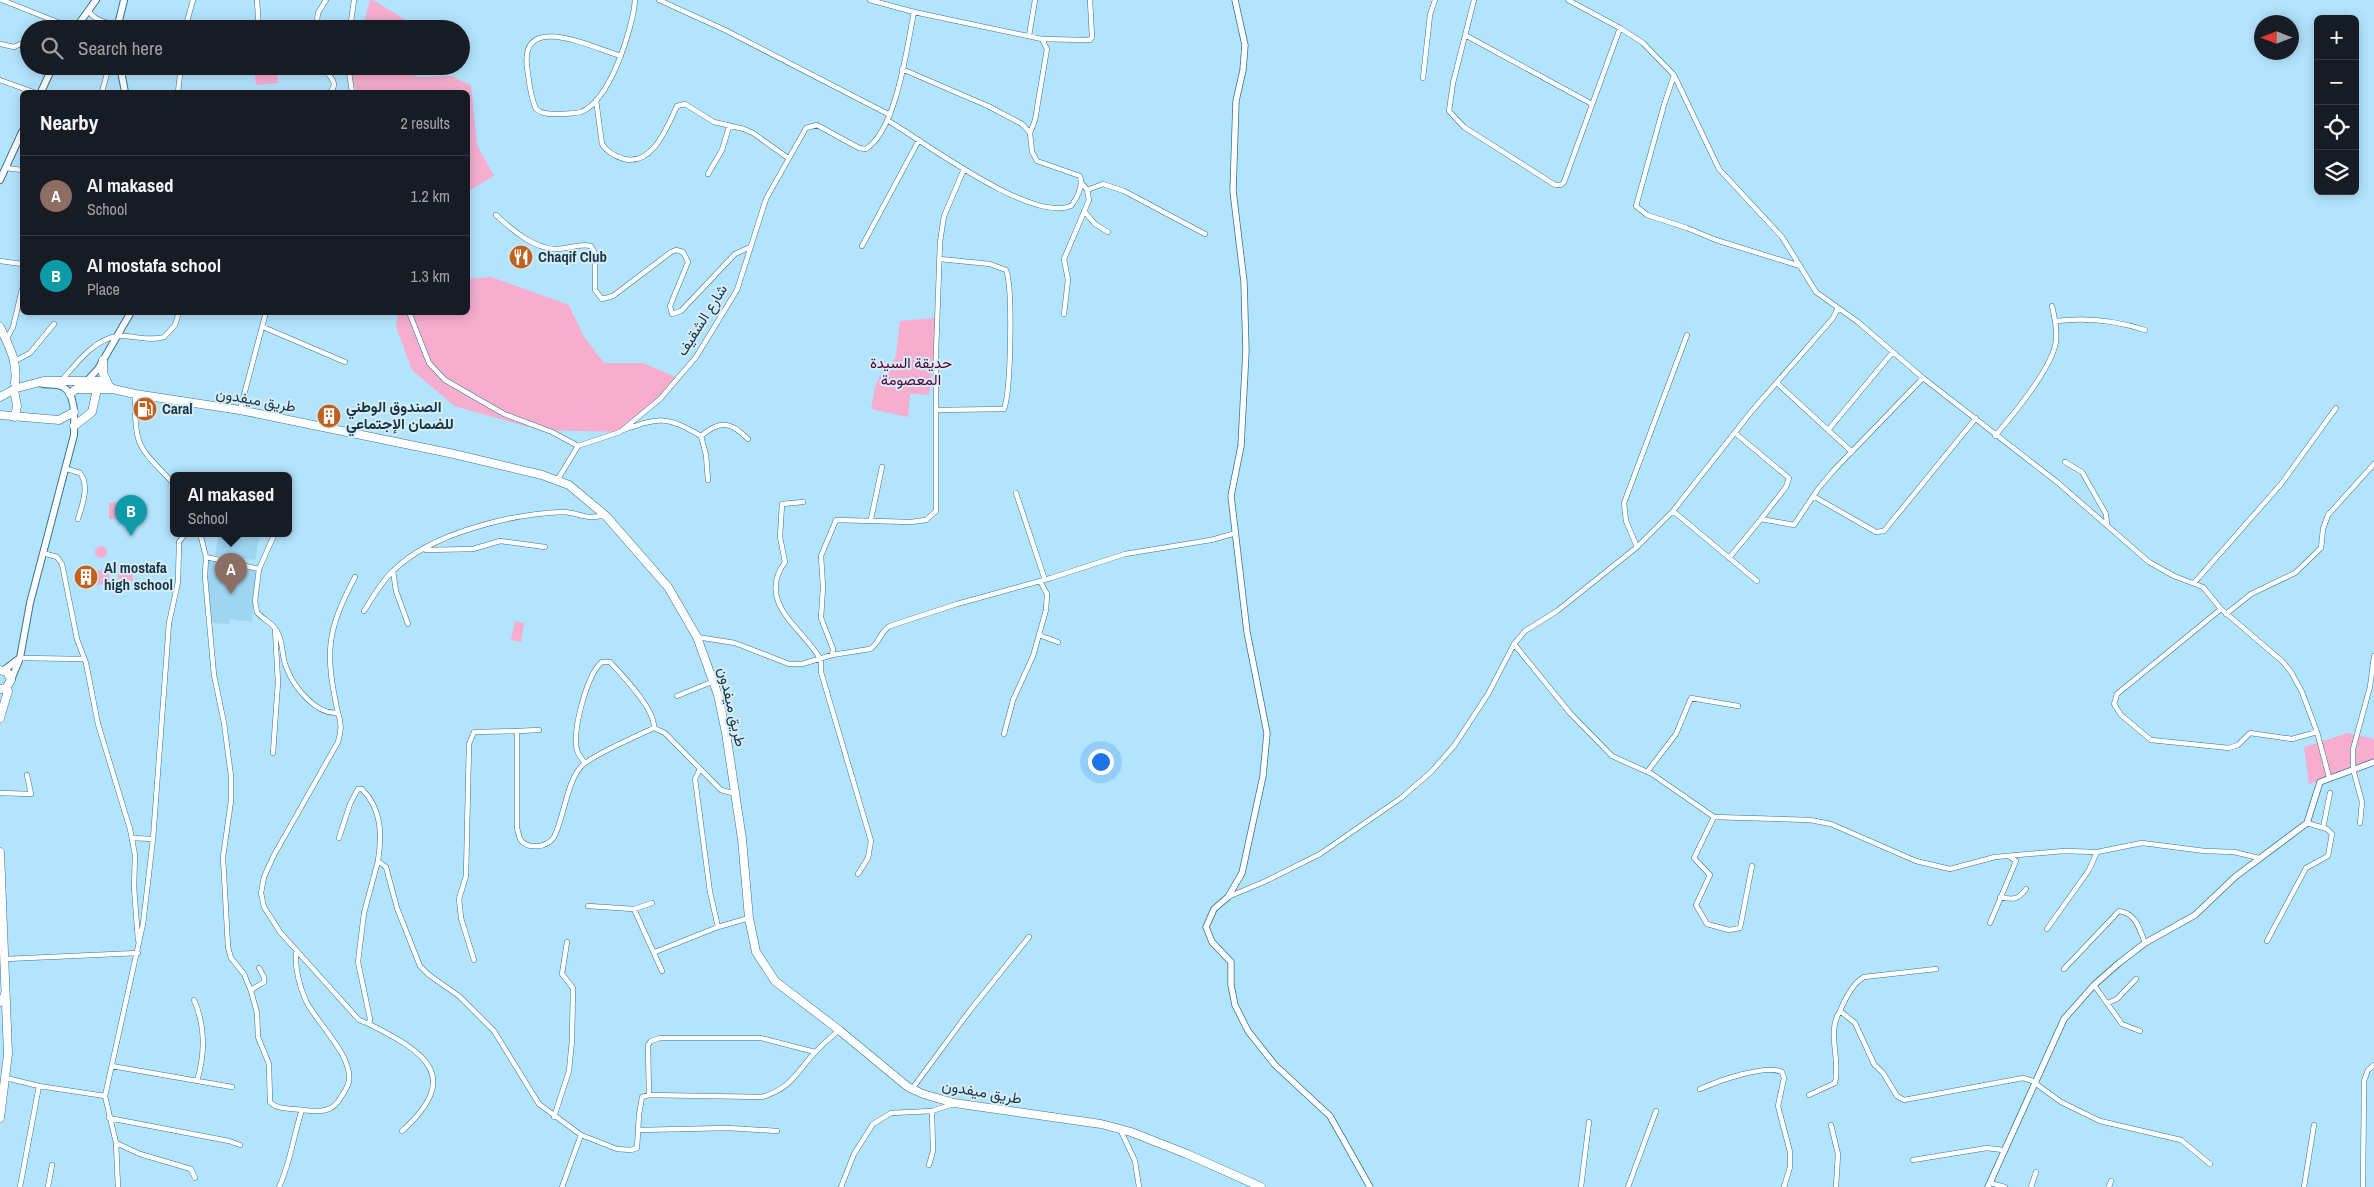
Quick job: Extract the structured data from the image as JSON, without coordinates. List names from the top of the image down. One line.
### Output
{"streets":{"main road":["طريق ميفدون"],"street":["شارع الشقيف"]},"parks":["حديقة السيدة المعصومة"],"places":{"restaurant":["Chaqif Club"],"fuel station":["Caral"],"building":["الصندوق الوطني للضمان الإجتماعي","Al mostafa high school"]},"north":"left","page":{"map_buttons":["+","−"],"search":"Search here","heading":["Nearby","2 results"],"list":[{"mark":"A","name":"Al makased","note":"School","value":"1.2 km"},{"mark":"B","name":"Al mostafa school","note":"Place","value":"1.3 km"}],"popup":["Al makased","School"],"pins":["B","A"]}}
